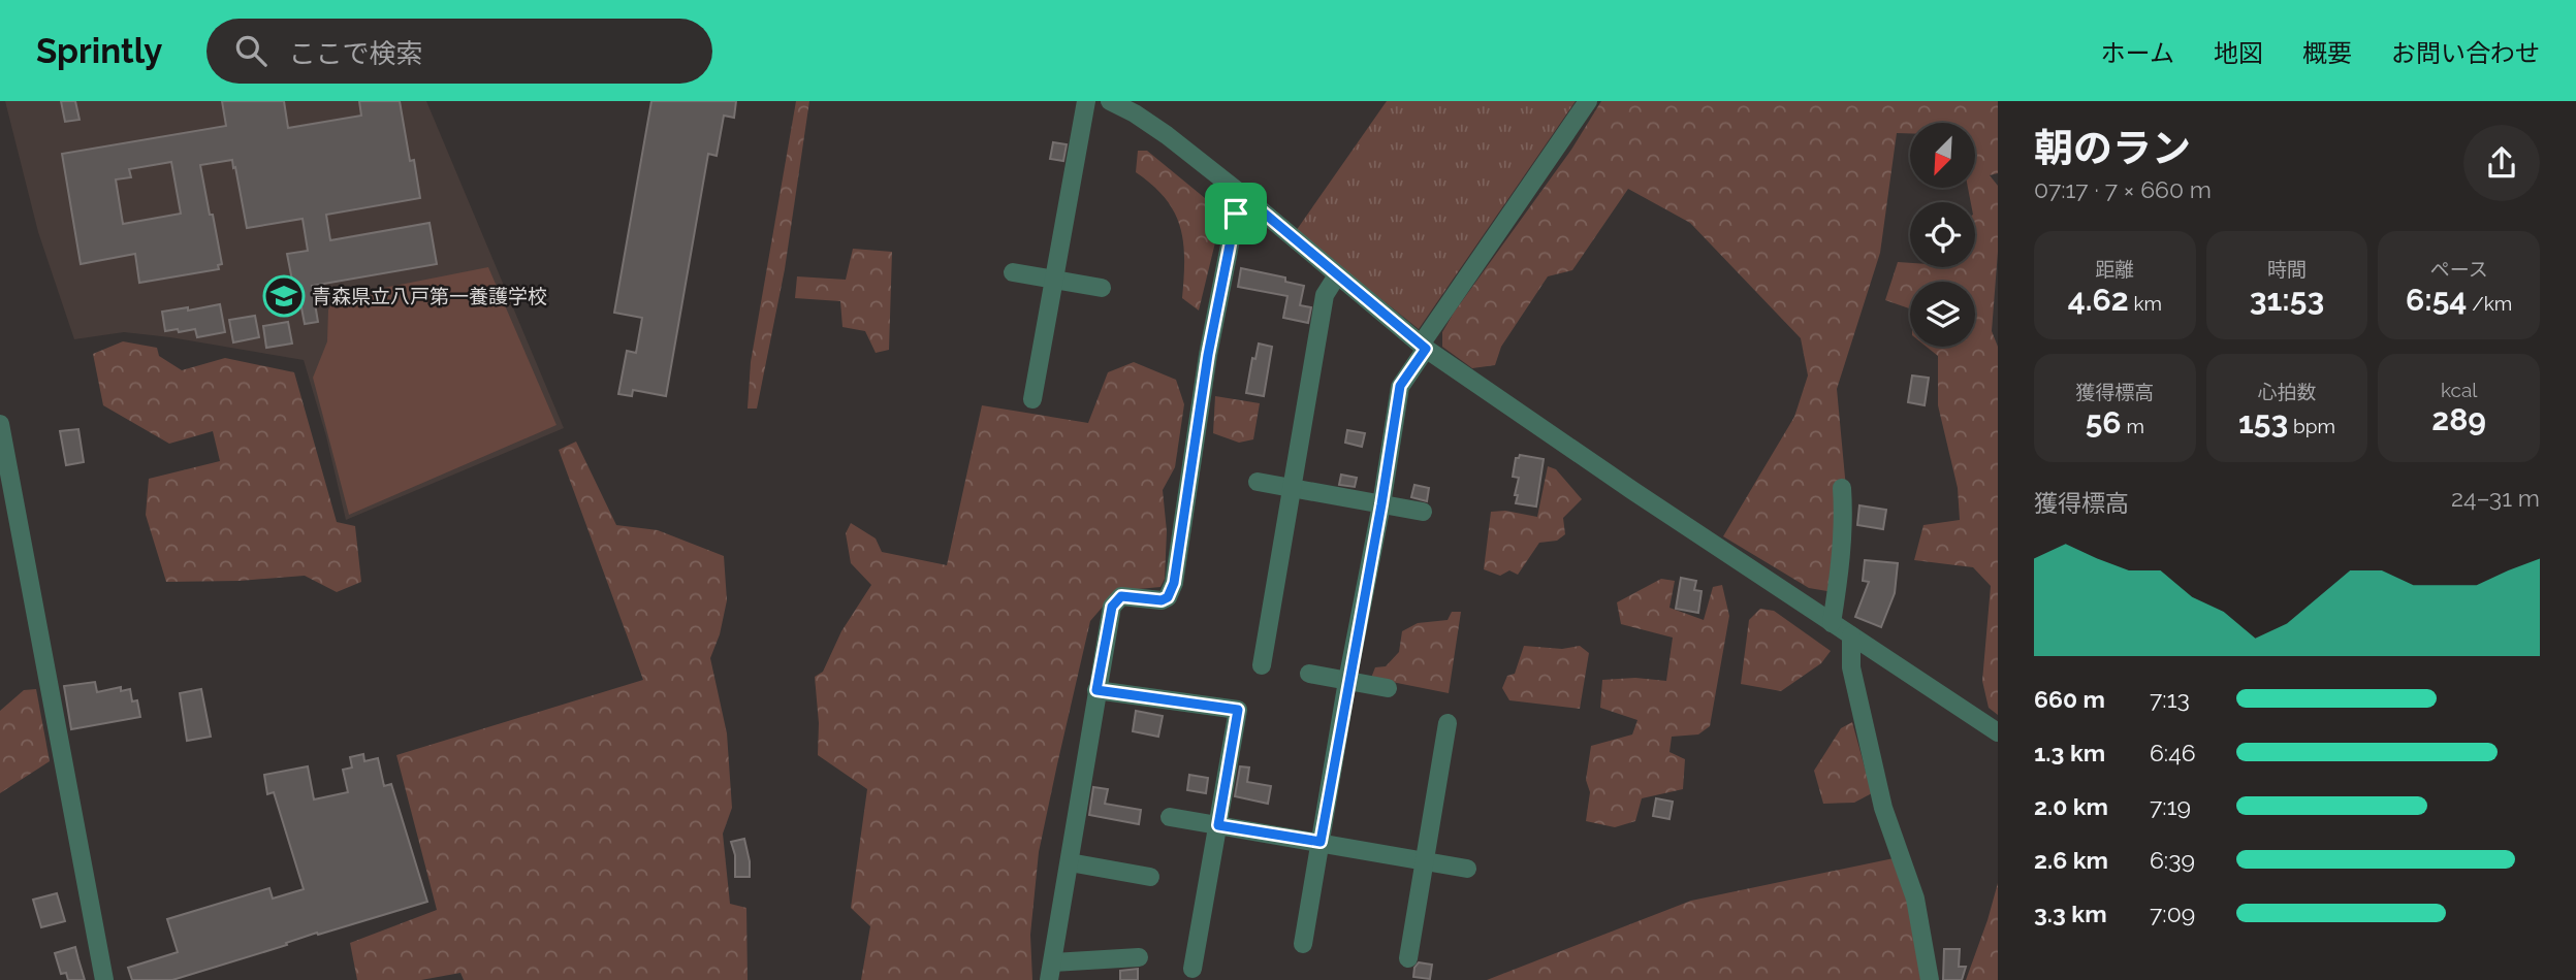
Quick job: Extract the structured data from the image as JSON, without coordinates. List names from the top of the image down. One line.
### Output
{"places":{"school or university":["青森県立八戸第一養護学校"]},"north":"bottom left","page":{"header":"Sprintly","search":"ここで検索","nav":["ホーム","地図","概要","お問い合わせ"],"heading":["朝のラン","07:17 · 7 × 660 m"],"stats":[["距離","4.62 km"],["時間","31:53"],["ペース","6:54 /km"],["獲得標高","56 m"],["心拍数","153 bpm"],["kcal","289"]],"chart":["獲得標高","24–31 m"],"list":[{"name":"660 m","note":"7:13"},{"name":"1.3 km","note":"6:46"},{"name":"2.0 km","note":"7:19"},{"name":"2.6 km","note":"6:39"},{"name":"3.3 km","note":"7:09"}]}}
